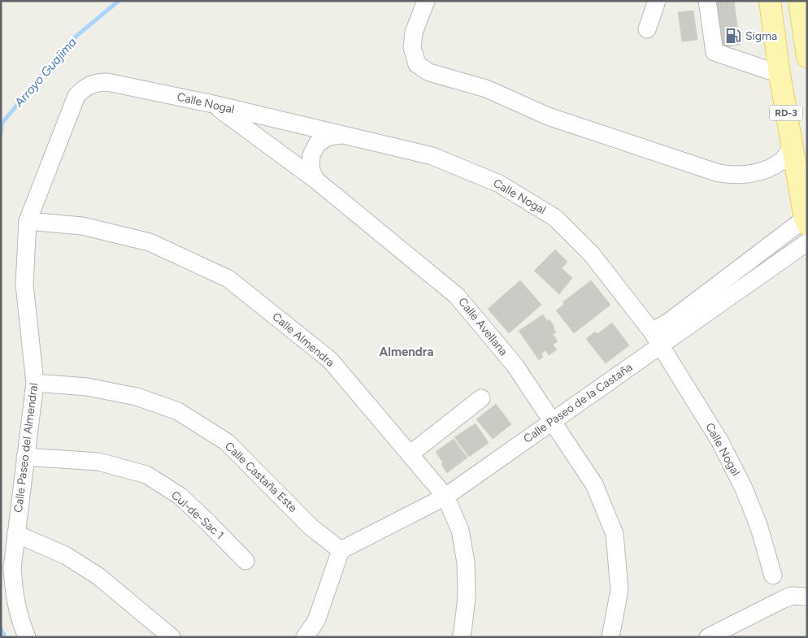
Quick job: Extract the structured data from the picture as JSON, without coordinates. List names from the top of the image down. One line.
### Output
{"streets":{"main road":["RD-3"],"street":["Calle Nogal","Calle Avellana","Calle Almendra","Calle Paseo de la Castaña","Calle Paseo del Almendral","Calle Castaña Este","Cul-de-Sac 1"]},"crossings":[["Calle Nogal","Calle Avellana"],["Calle Nogal","Calle Paseo de la Castaña"],["Calle Nogal","Calle Paseo del Almendral"],["RD-3","Calle Paseo de la Castaña"],["Calle Avellana","Calle Paseo de la Castaña"],["Calle Almendra","Calle Paseo de la Castaña"],["Calle Almendra","Calle Paseo del Almendral"],["Calle Paseo de la Castaña","Calle Castaña Este"],["Calle Paseo del Almendral","Calle Castaña Este"],["Calle Paseo del Almendral","Cul-de-Sac 1"]],"districts":["Almendra"],"water":["Arroyo Guajima"],"places":{"fuel station":["Sigma"]}}
